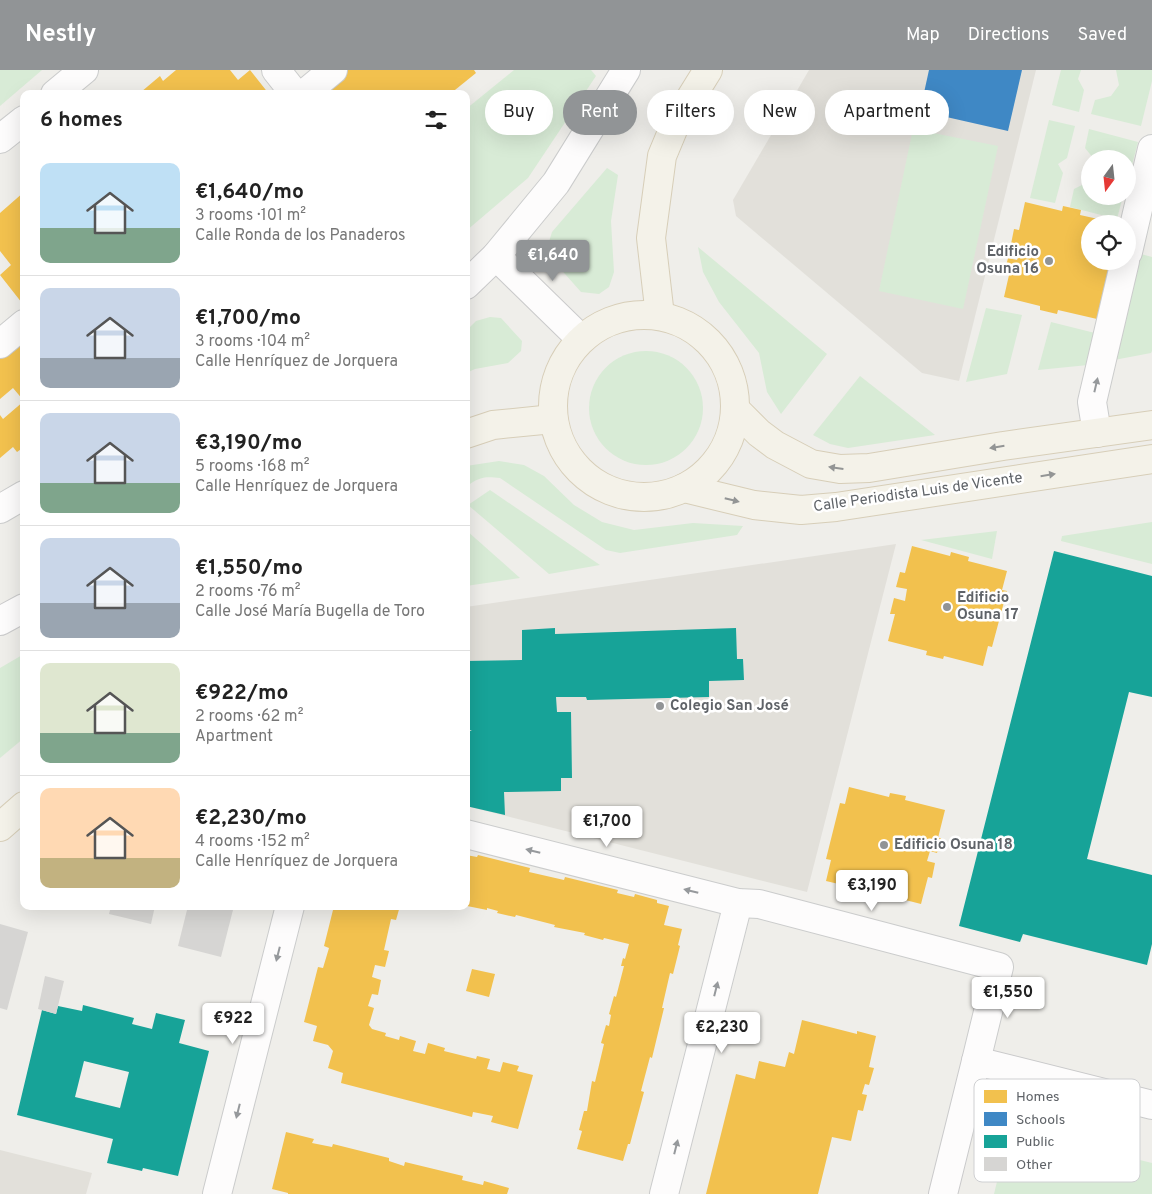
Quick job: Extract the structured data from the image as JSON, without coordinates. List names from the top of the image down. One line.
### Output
{"streets":{"main road":["Calle Periodista Luis de Vicente"]},"places":["Edificio Osuna 16","Edificio Osuna 17","Colegio San José","Edificio Osuna 18"],"legend":["Homes","Schools","Public","Other"],"north":"bottom","page":{"header":"Nestly","nav":["Map","Directions","Saved"],"chip":["Buy","Rent","Filters","New","Apartment"],"heading":"6 homes","list":[{"name":"€1,640/mo","note":"3 rooms · 101 m² · Calle Ronda de los Panaderos"},{"name":"€1,700/mo","note":"3 rooms · 104 m² · Calle Henríquez de Jorquera"},{"name":"€3,190/mo","note":"5 rooms · 168 m² · Calle Henríquez de Jorquera"},{"name":"€1,550/mo","note":"2 rooms · 76 m² · Calle José María Bugella de Toro"},{"name":"€922/mo","note":"2 rooms · 62 m² · Apartment"},{"name":"€2,230/mo","note":"4 rooms · 152 m² · Calle Henríquez de Jorquera"}],"price":["€1,640","€1,700","€3,190","€1,550","€922","€2,230"]}}
